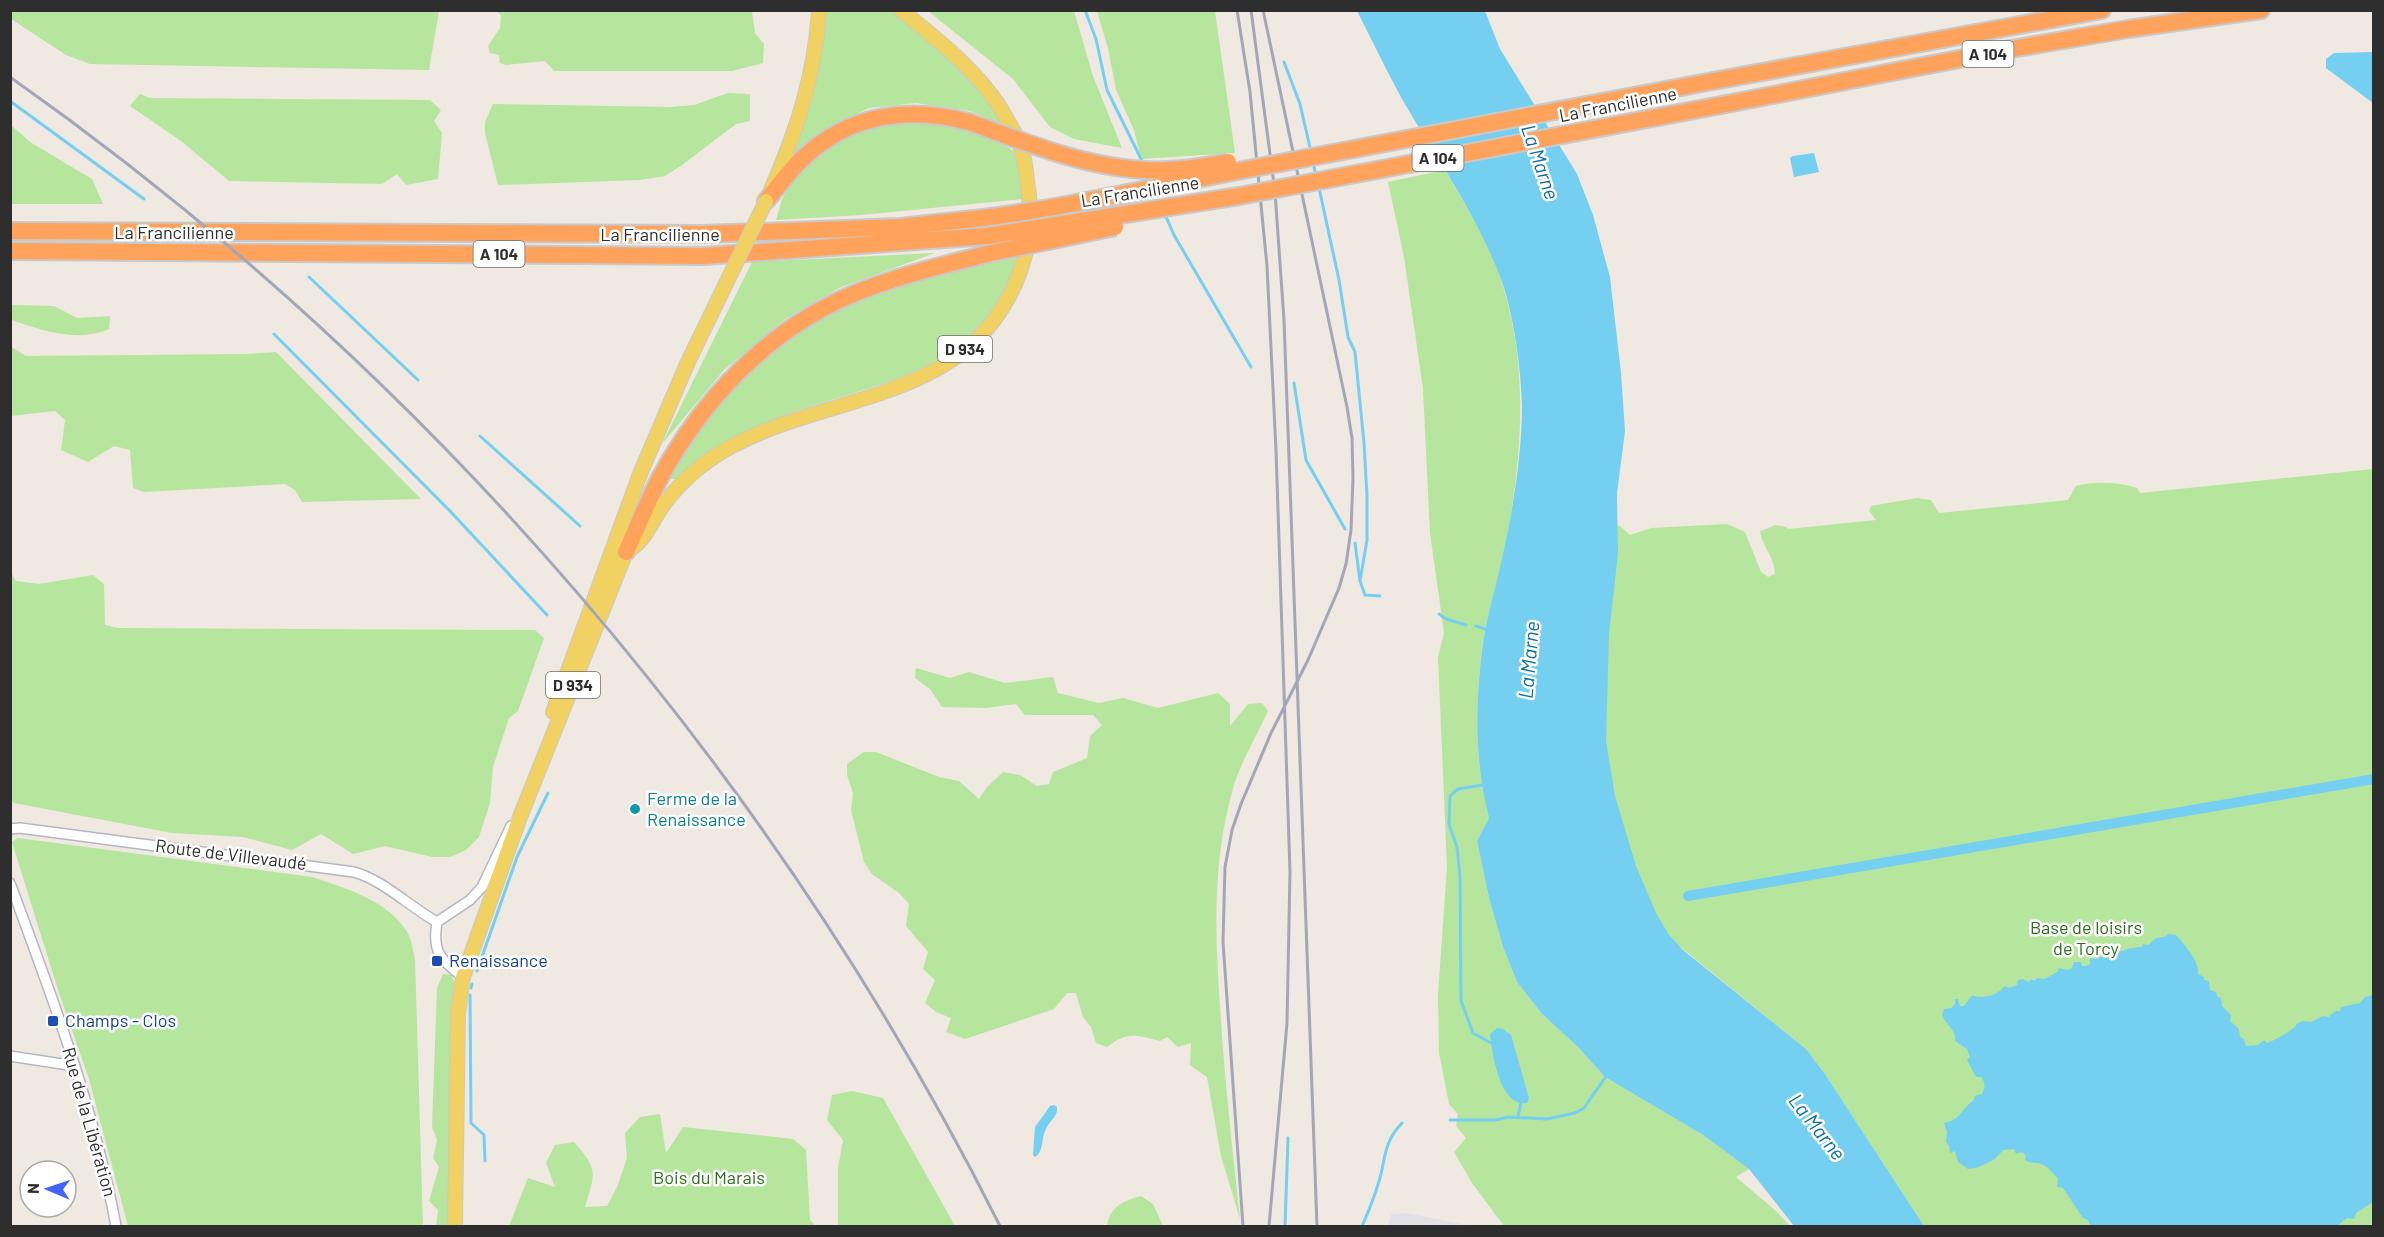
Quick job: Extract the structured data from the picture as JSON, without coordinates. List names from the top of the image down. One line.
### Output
{"streets":{"highway":["A 104","La Francilienne"],"main road":["D 934"],"street":["Route de Villevaudé","Rue de la Libération"]},"water":["La Marne"],"parks":["Base de loisirs de Torcy","Bois du Marais"],"places":{"other":["Ferme de la Renaissance"],"transit":["Renaissance","Champs - Clos"]},"north":"left"}
